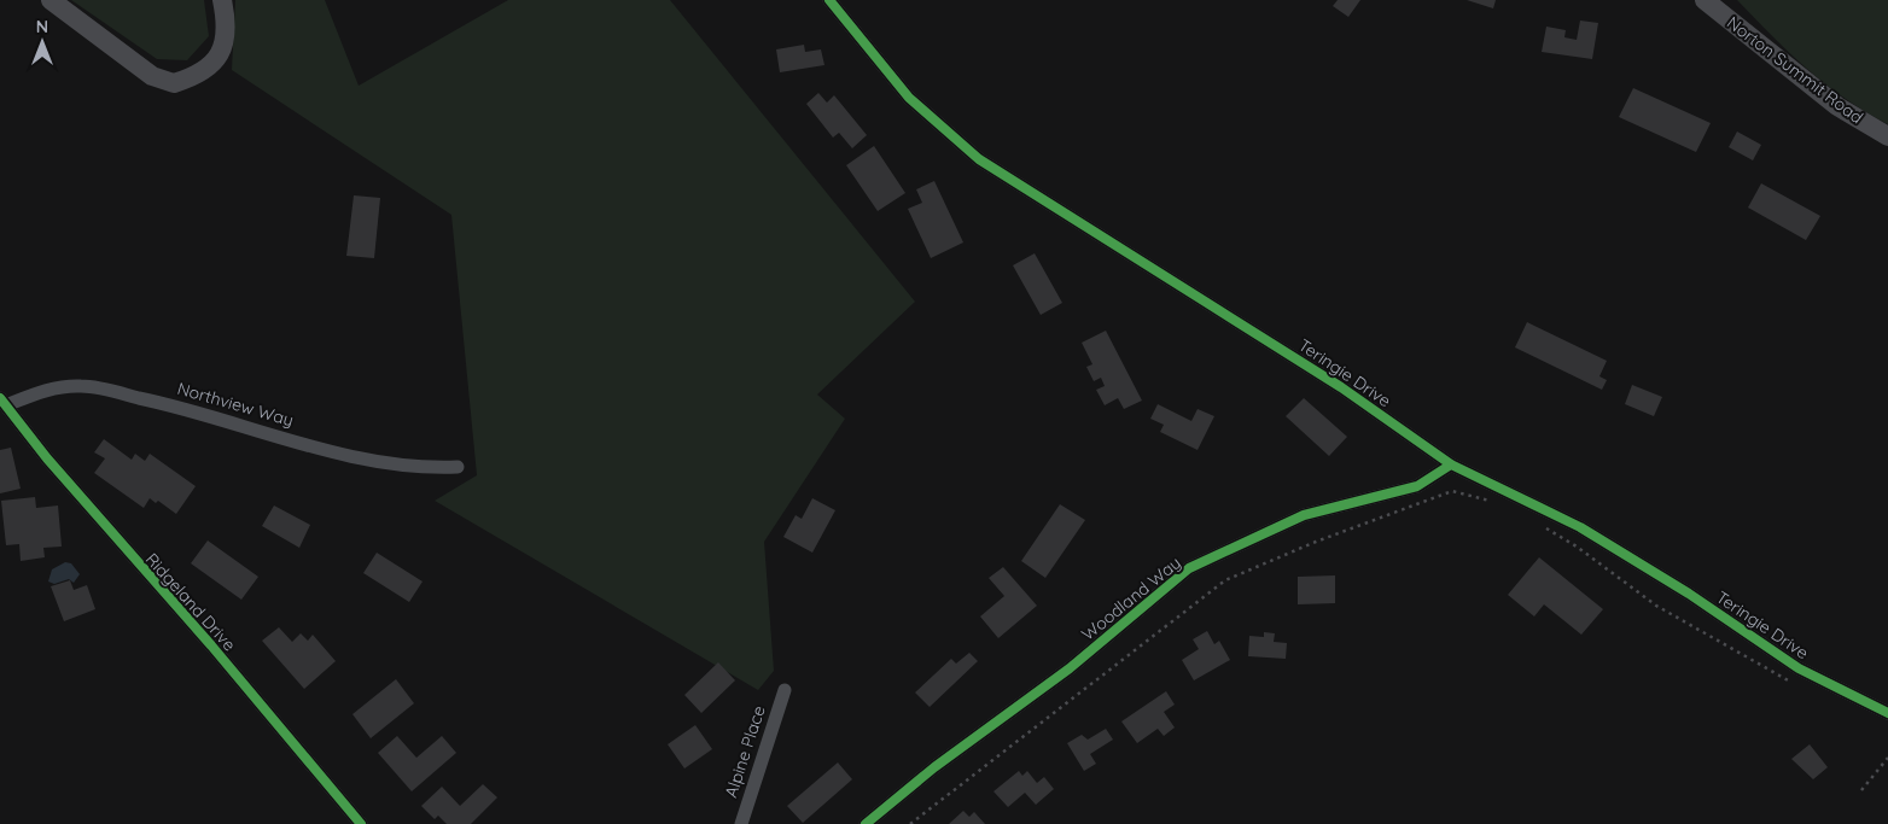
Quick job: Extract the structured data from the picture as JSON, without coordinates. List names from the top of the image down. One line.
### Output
{"streets":{"main road":["Norton Summit Road"],"street":["Teringie Drive","Northview Way","Woodland Way","Ridgeland Drive","Alpine Place"]},"crossings":[["Teringie Drive","Woodland Way"],["Northview Way","Ridgeland Drive"]],"north":"top"}
